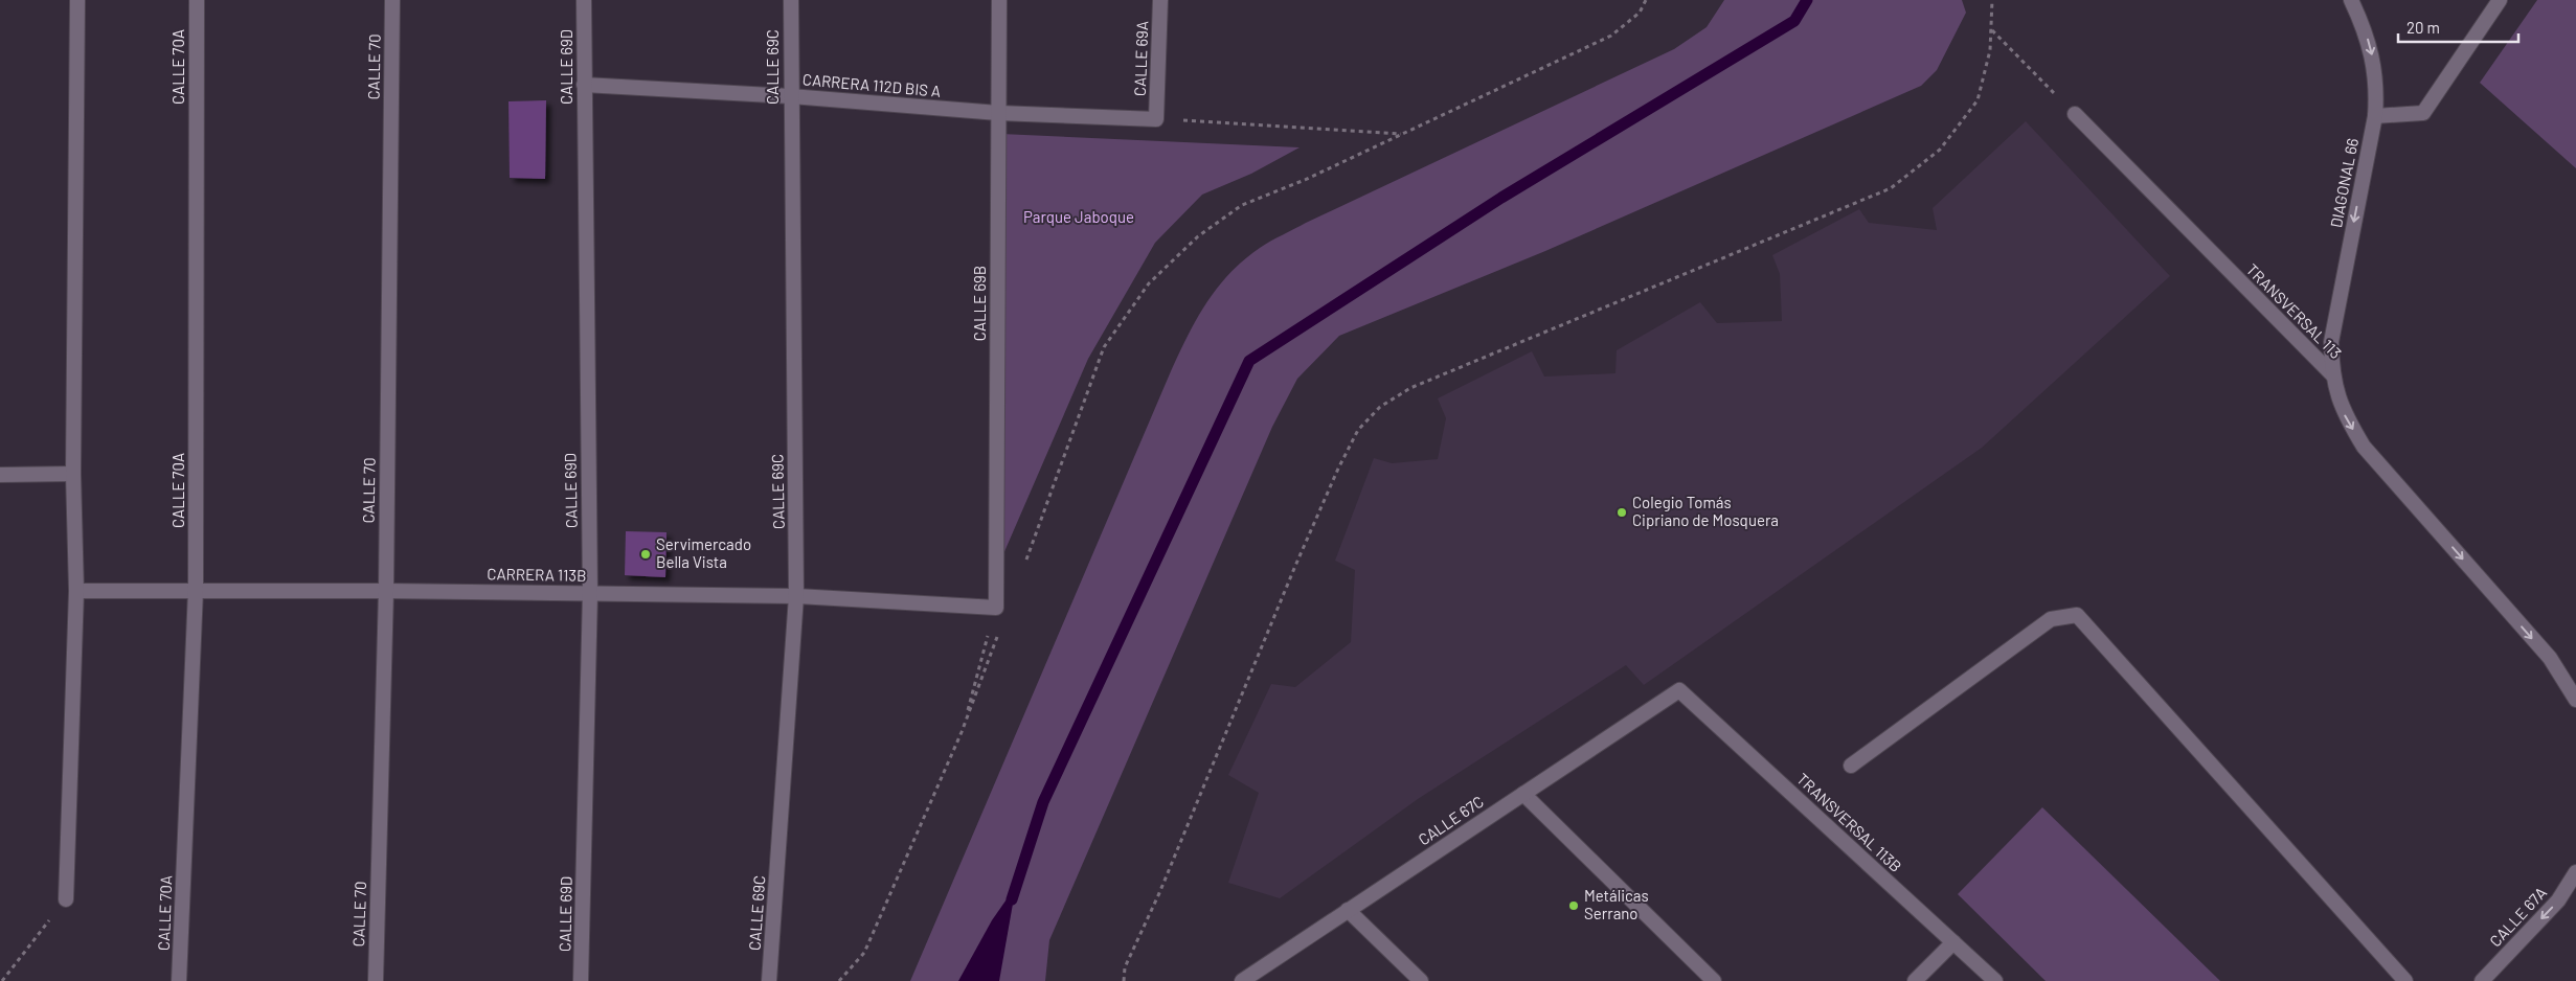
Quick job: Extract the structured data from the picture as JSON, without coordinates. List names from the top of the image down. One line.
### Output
{"streets":{"street":["CALLE 69A","CALLE 70A","CALLE 70","CALLE 69D","CALLE 69C","CARRERA 112D BIS A","DIAGONAL 66","CALLE 69B","TRANSVERSAL 113","CARRERA 113B","CALLE 67C","TRANSVERSAL 113B","CALLE 67A"]},"crossings":[["CALLE 69A","CARRERA 112D BIS A"],["CALLE 70A","CARRERA 113B"],["CALLE 70","CARRERA 113B"],["CALLE 69D","CARRERA 112D BIS A"],["CALLE 69D","CARRERA 113B"],["CALLE 69C","CARRERA 112D BIS A"],["CALLE 69C","CARRERA 113B"],["CARRERA 112D BIS A","CALLE 69B"],["DIAGONAL 66","TRANSVERSAL 113"],["CALLE 69B","CARRERA 113B"],["CALLE 67C","TRANSVERSAL 113B"]],"one_way":["DIAGONAL 66","TRANSVERSAL 113","CALLE 67A"],"parks":["Parque Jaboque"],"places":["Colegio Tomás Cipriano de Mosquera","Servimercado Bella Vista","Metálicas Serrano"],"scale_bar":"20 m"}
